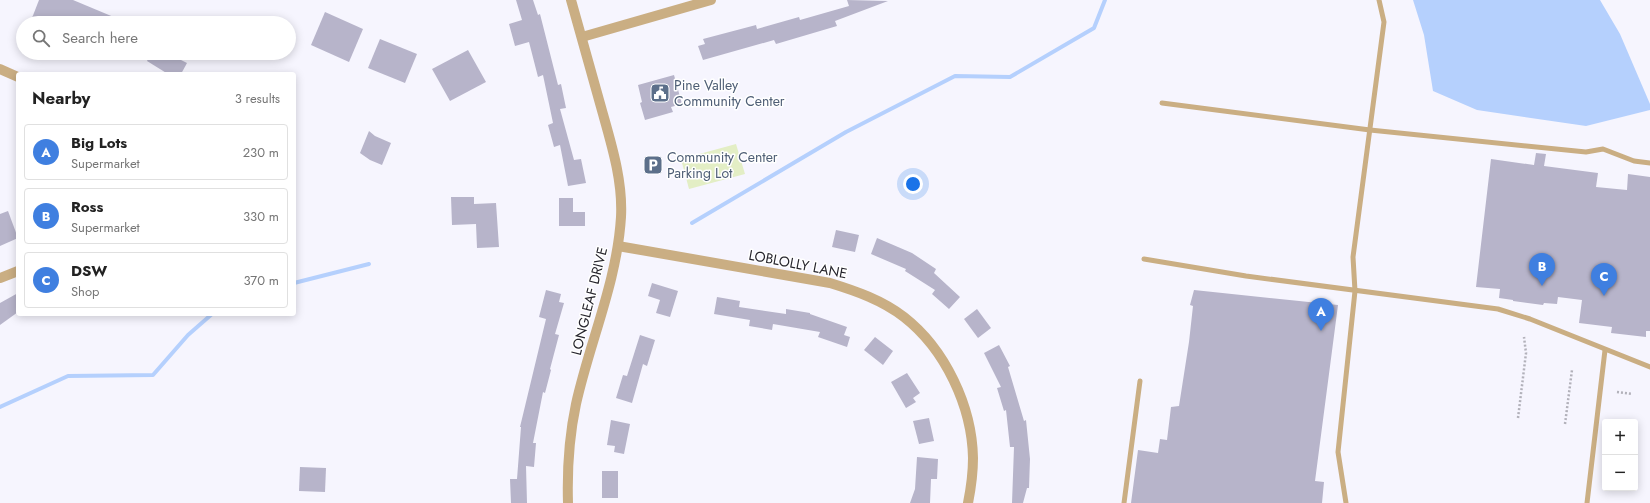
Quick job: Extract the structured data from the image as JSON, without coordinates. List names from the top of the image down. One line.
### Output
{"streets":{"street":["LOBLOLLY LANE","LONGLEAF DRIVE"]},"crossings":[["LOBLOLLY LANE","LONGLEAF DRIVE"]],"places":{"public building":["Pine Valley Community Center"],"parking":["Community Center Parking Lot"]},"page":{"search":"Search here","heading":["Nearby","3 results"],"list":[{"mark":"A","name":"Big Lots","note":"Supermarket","value":"230 m"},{"mark":"B","name":"Ross","note":"Supermarket","value":"330 m"},{"mark":"C","name":"DSW","note":"Shop","value":"370 m"}],"pins":["B","C","A"],"map_buttons":["+","−"]}}
